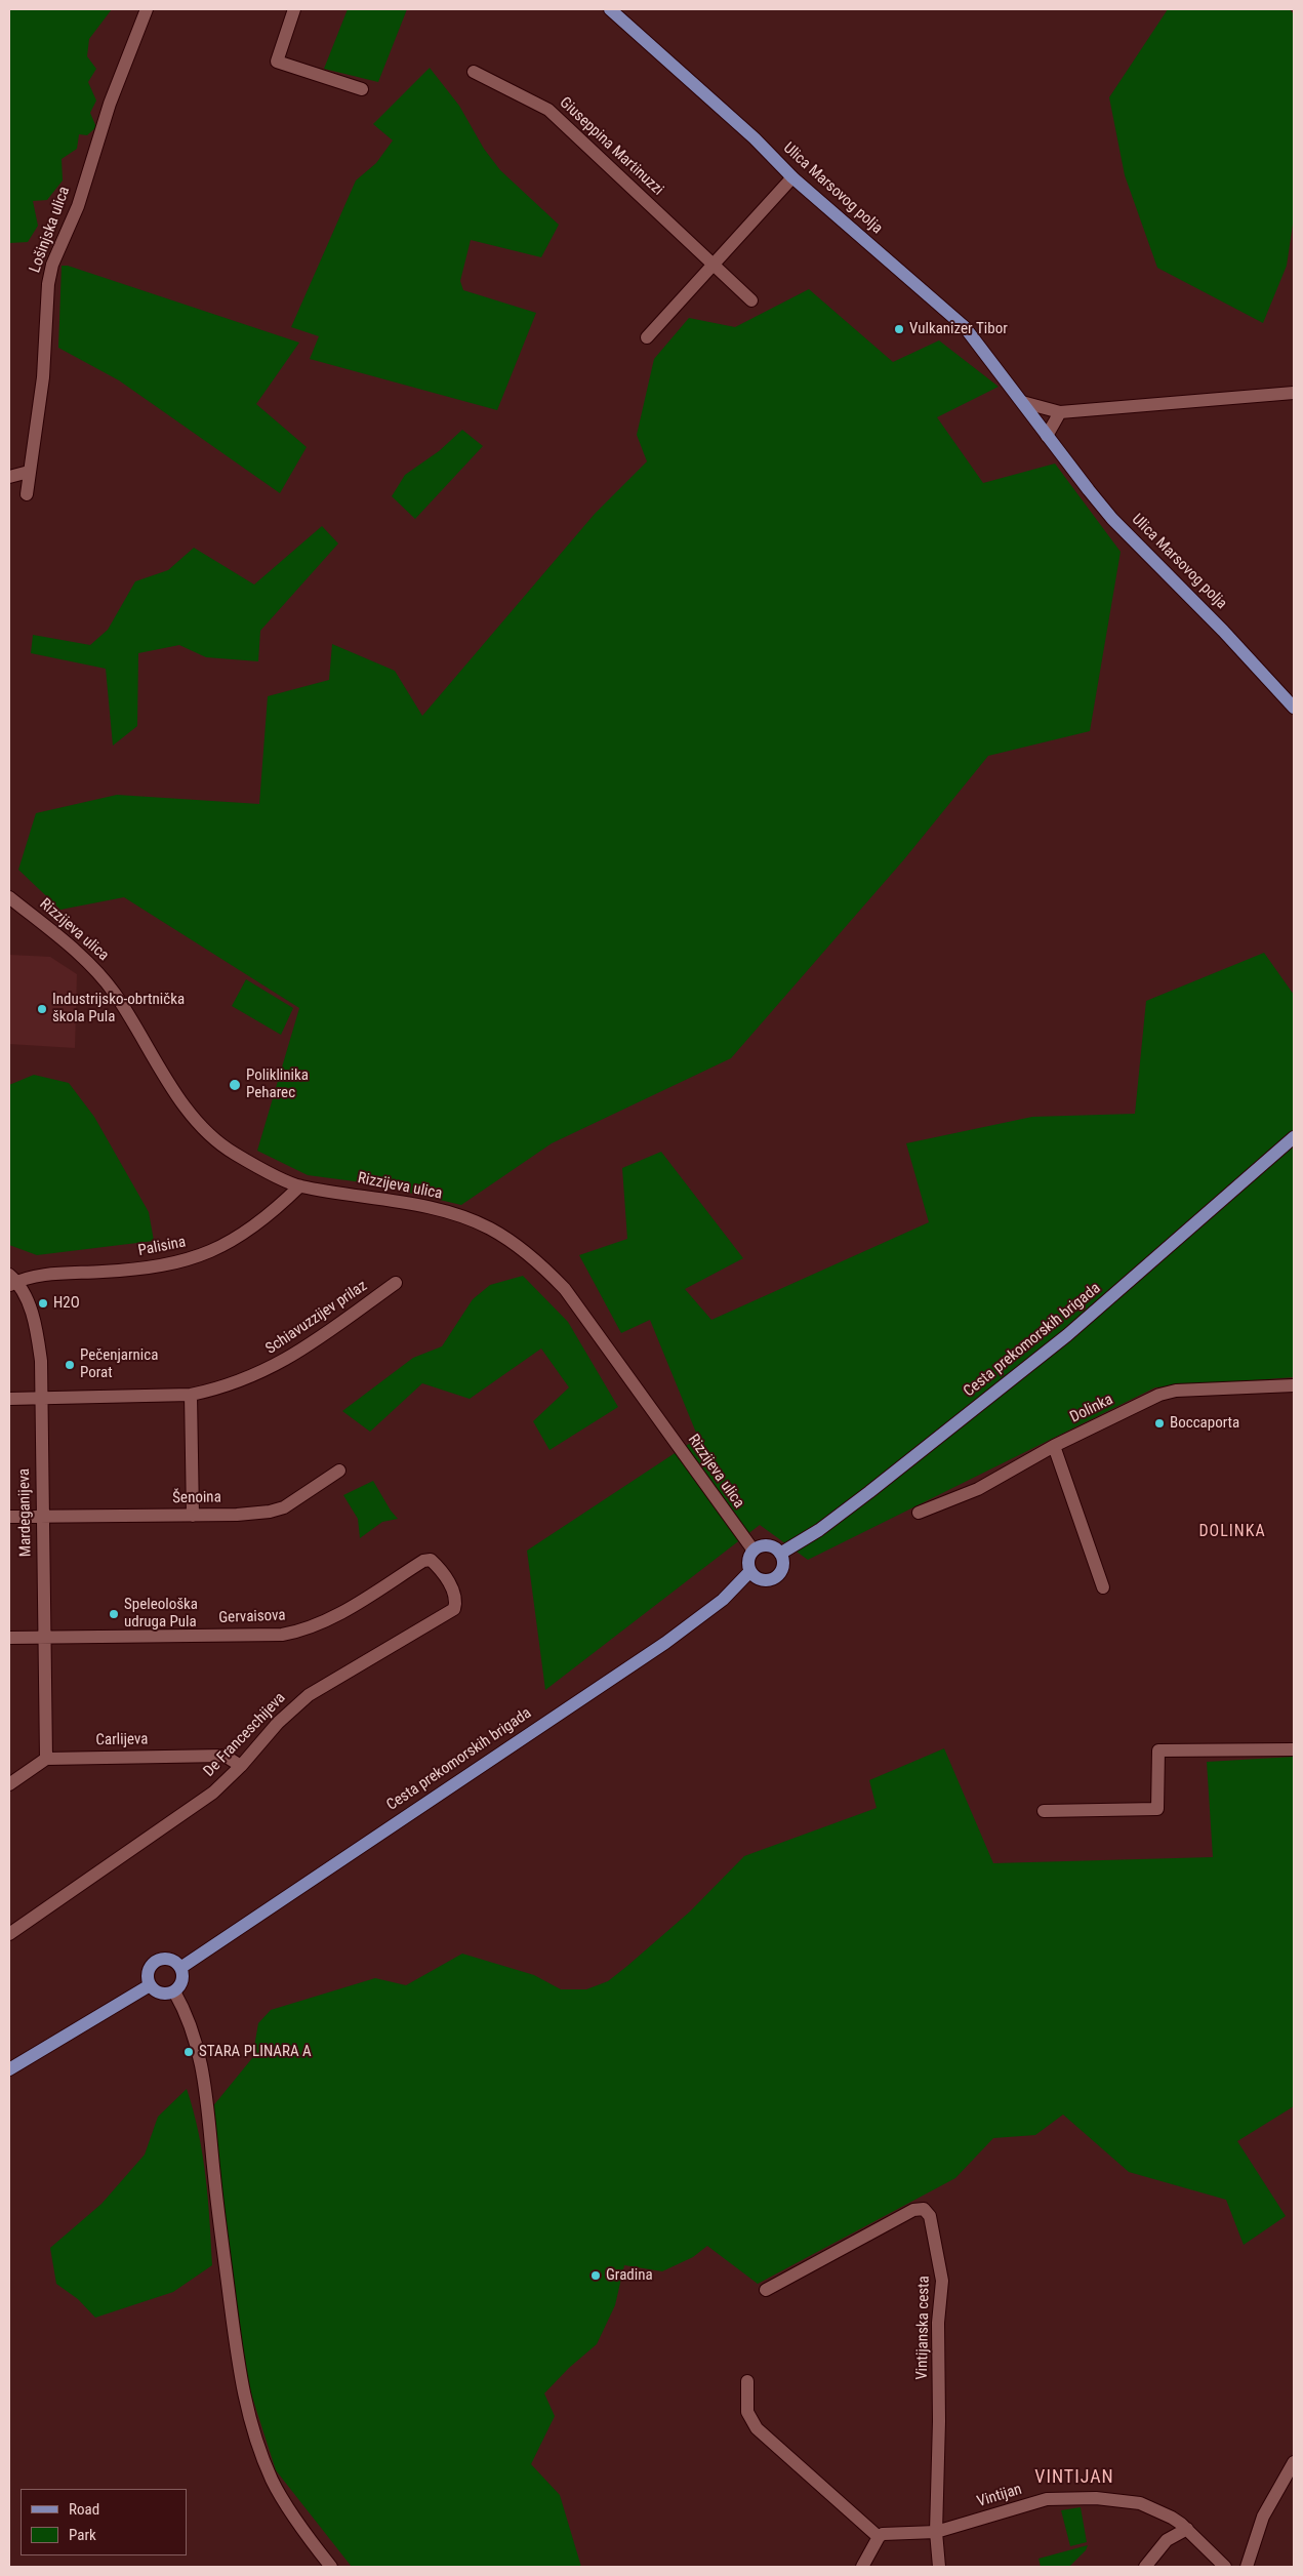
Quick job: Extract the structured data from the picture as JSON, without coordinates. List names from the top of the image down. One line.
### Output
{"streets":{"main road":["Ulica Marsovog polja","Cesta prekomorskih brigada"],"street":["Giuseppina Martinuzzi","Lošinjska ulica","Rizzijeva ulica","Palisina","Schiavuzzijev prilaz","Dolinka","Šenoina","Mardeganijeva","Gervaisova","De Franceschijeva","Carlijeva","Vintijanska cesta","Vintijan"]},"crossings":[["Rizzijeva ulica","Palisina"],["Rizzijeva ulica","Cesta prekomorskih brigada"],["Palisina","Mardeganijeva"],["Schiavuzzijev prilaz","Mardeganijeva"],["Šenoina","Mardeganijeva"],["Mardeganijeva","Gervaisova"],["Mardeganijeva","Carlijeva"],["Gervaisova","De Franceschijeva"],["De Franceschijeva","Carlijeva"],["Vintijanska cesta","Vintijan"]],"districts":["DOLINKA","VINTIJAN"],"places":["Vulkanizer Tibor","Industrijsko-obrtnička škola Pula","Poliklinika Peharec","H2O","Pečenjarnica Porat","Boccaporta","Speleološka udruga Pula","STARA PLINARA A","Gradina"],"legend":["Road","Park"]}
